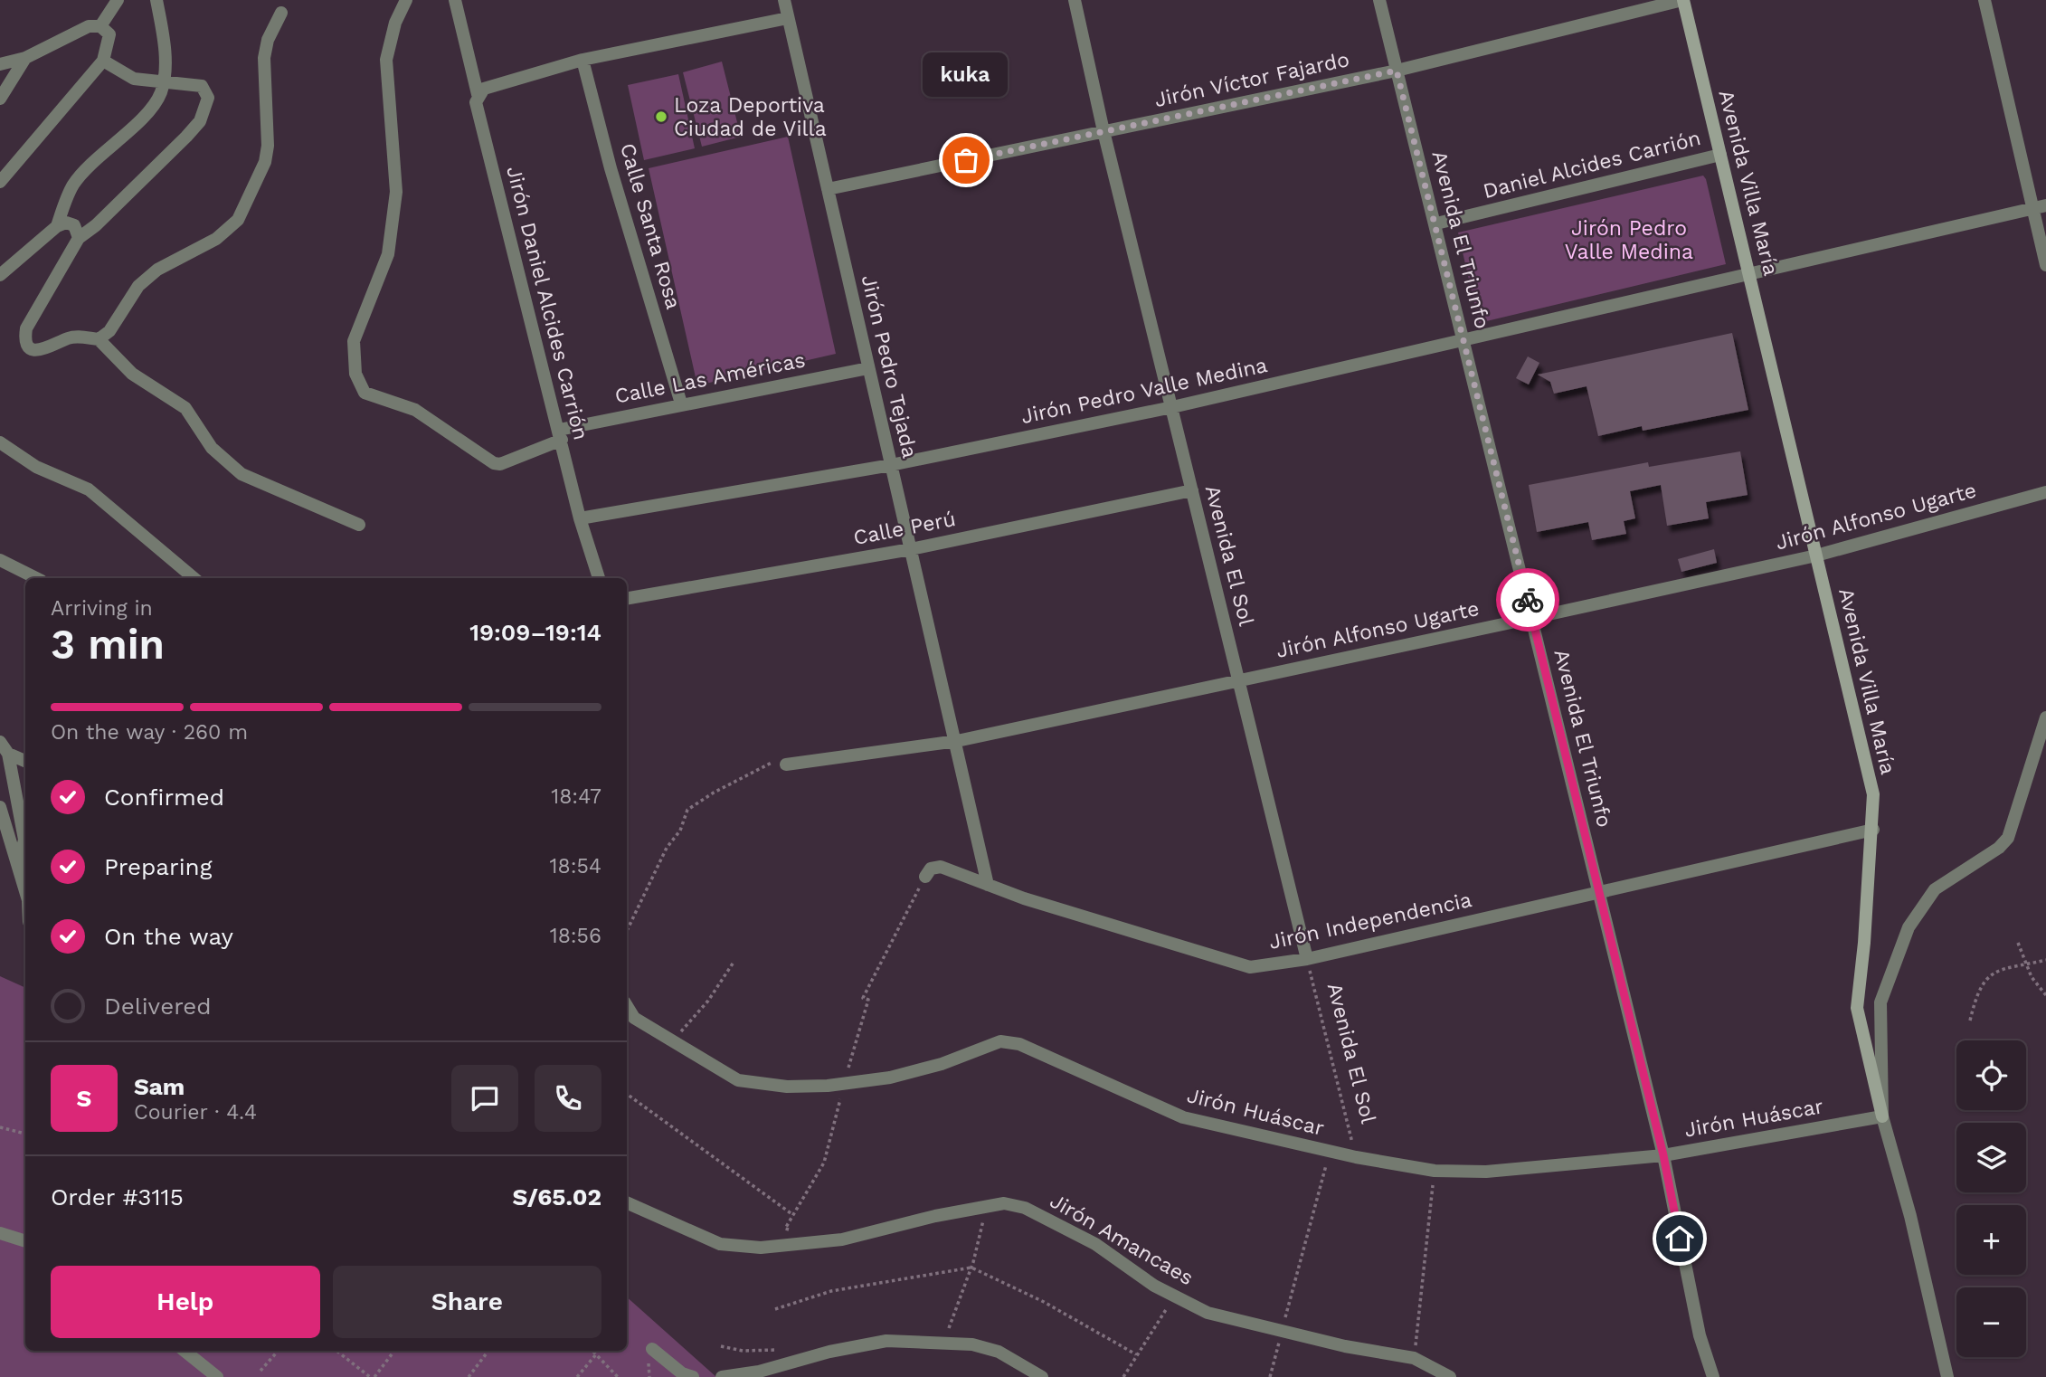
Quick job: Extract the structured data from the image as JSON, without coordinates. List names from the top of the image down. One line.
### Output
{"streets":{"main road":["Avenida Villa María"],"street":["Jirón Víctor Fajardo","Daniel Alcides Carrión","Calle Santa Rosa","Avenida El Triunfo","Jirón Daniel Alcides Carrión","Jirón Pedro Tejada","Calle Las Américas","Jirón Pedro Valle Medina","Jirón Alfonso Ugarte","Calle Perú","Avenida El Sol","Jirón Independencia","Jirón Huáscar","Jirón Amancaes"]},"crossings":[["Jirón Víctor Fajardo","Avenida Villa María"],["Jirón Víctor Fajardo","Avenida El Triunfo"],["Jirón Víctor Fajardo","Jirón Pedro Tejada"],["Jirón Víctor Fajardo","Avenida El Sol"],["Daniel Alcides Carrión","Avenida Villa María"],["Daniel Alcides Carrión","Avenida El Triunfo"],["Avenida Villa María","Jirón Pedro Valle Medina"],["Avenida Villa María","Jirón Alfonso Ugarte"],["Avenida Villa María","Jirón Independencia"],["Avenida Villa María","Jirón Huáscar"],["Calle Santa Rosa","Calle Las Américas"],["Avenida El Triunfo","Jirón Pedro Valle Medina"],["Avenida El Triunfo","Jirón Alfonso Ugarte"],["Avenida El Triunfo","Jirón Independencia"],["Avenida El Triunfo","Jirón Huáscar"],["Jirón Daniel Alcides Carrión","Calle Las Américas"],["Jirón Daniel Alcides Carrión","Jirón Pedro Valle Medina"],["Jirón Pedro Tejada","Calle Las Américas"],["Jirón Pedro Tejada","Jirón Pedro Valle Medina"],["Jirón Pedro Tejada","Jirón Alfonso Ugarte"],["Jirón Pedro Tejada","Calle Perú"],["Jirón Pedro Valle Medina","Avenida El Sol"],["Jirón Alfonso Ugarte","Avenida El Sol"],["Calle Perú","Avenida El Sol"],["Avenida El Sol","Jirón Independencia"],["Avenida El Sol","Jirón Huáscar"]],"parks":["Jirón Pedro Valle Medina"],"places":["Loza Deportiva Ciudad de Villa","kuka"],"page":{"bubble":"kuka","heading":["3 min","Arriving in","19:09–19:14"],"panel":["Sam","Courier · 4.4","Order #3115","S/65.02"],"bar":"On the way · 260 m","list":[["Confirmed","18:47"],["Preparing","18:54"],["On the way","18:56"],"Delivered"],"map_buttons":["+","−"],"round":"S","buttons":["Help","Share"]}}
